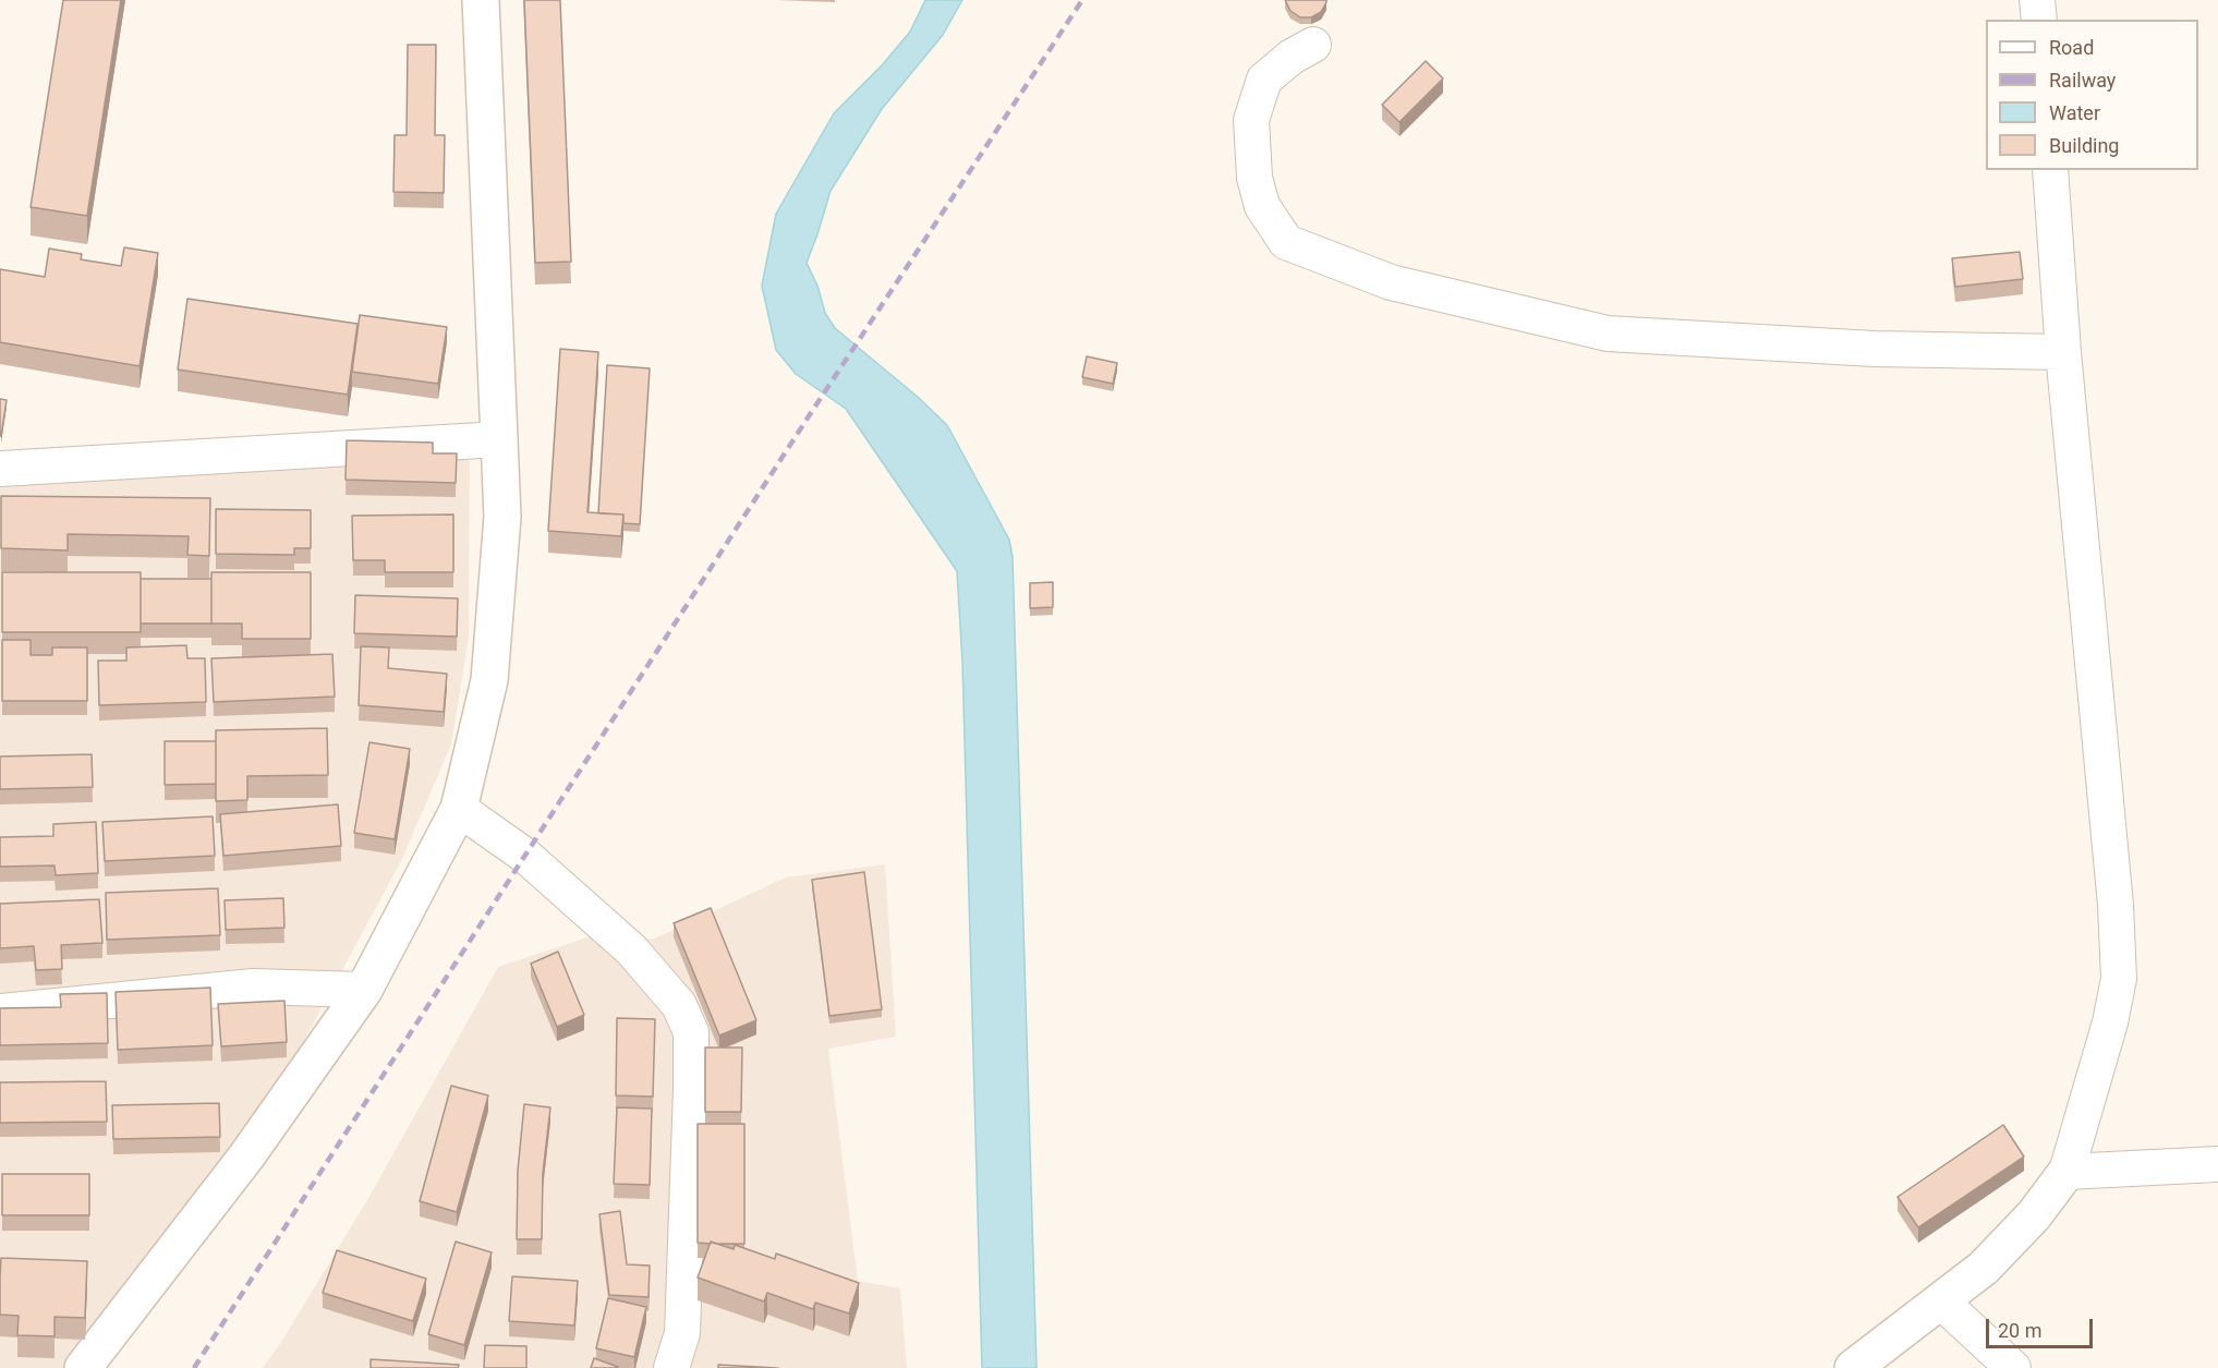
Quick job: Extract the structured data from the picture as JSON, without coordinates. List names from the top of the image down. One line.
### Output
{"legend":["Road","Railway","Water","Building"],"scale_bar":"20 m"}
